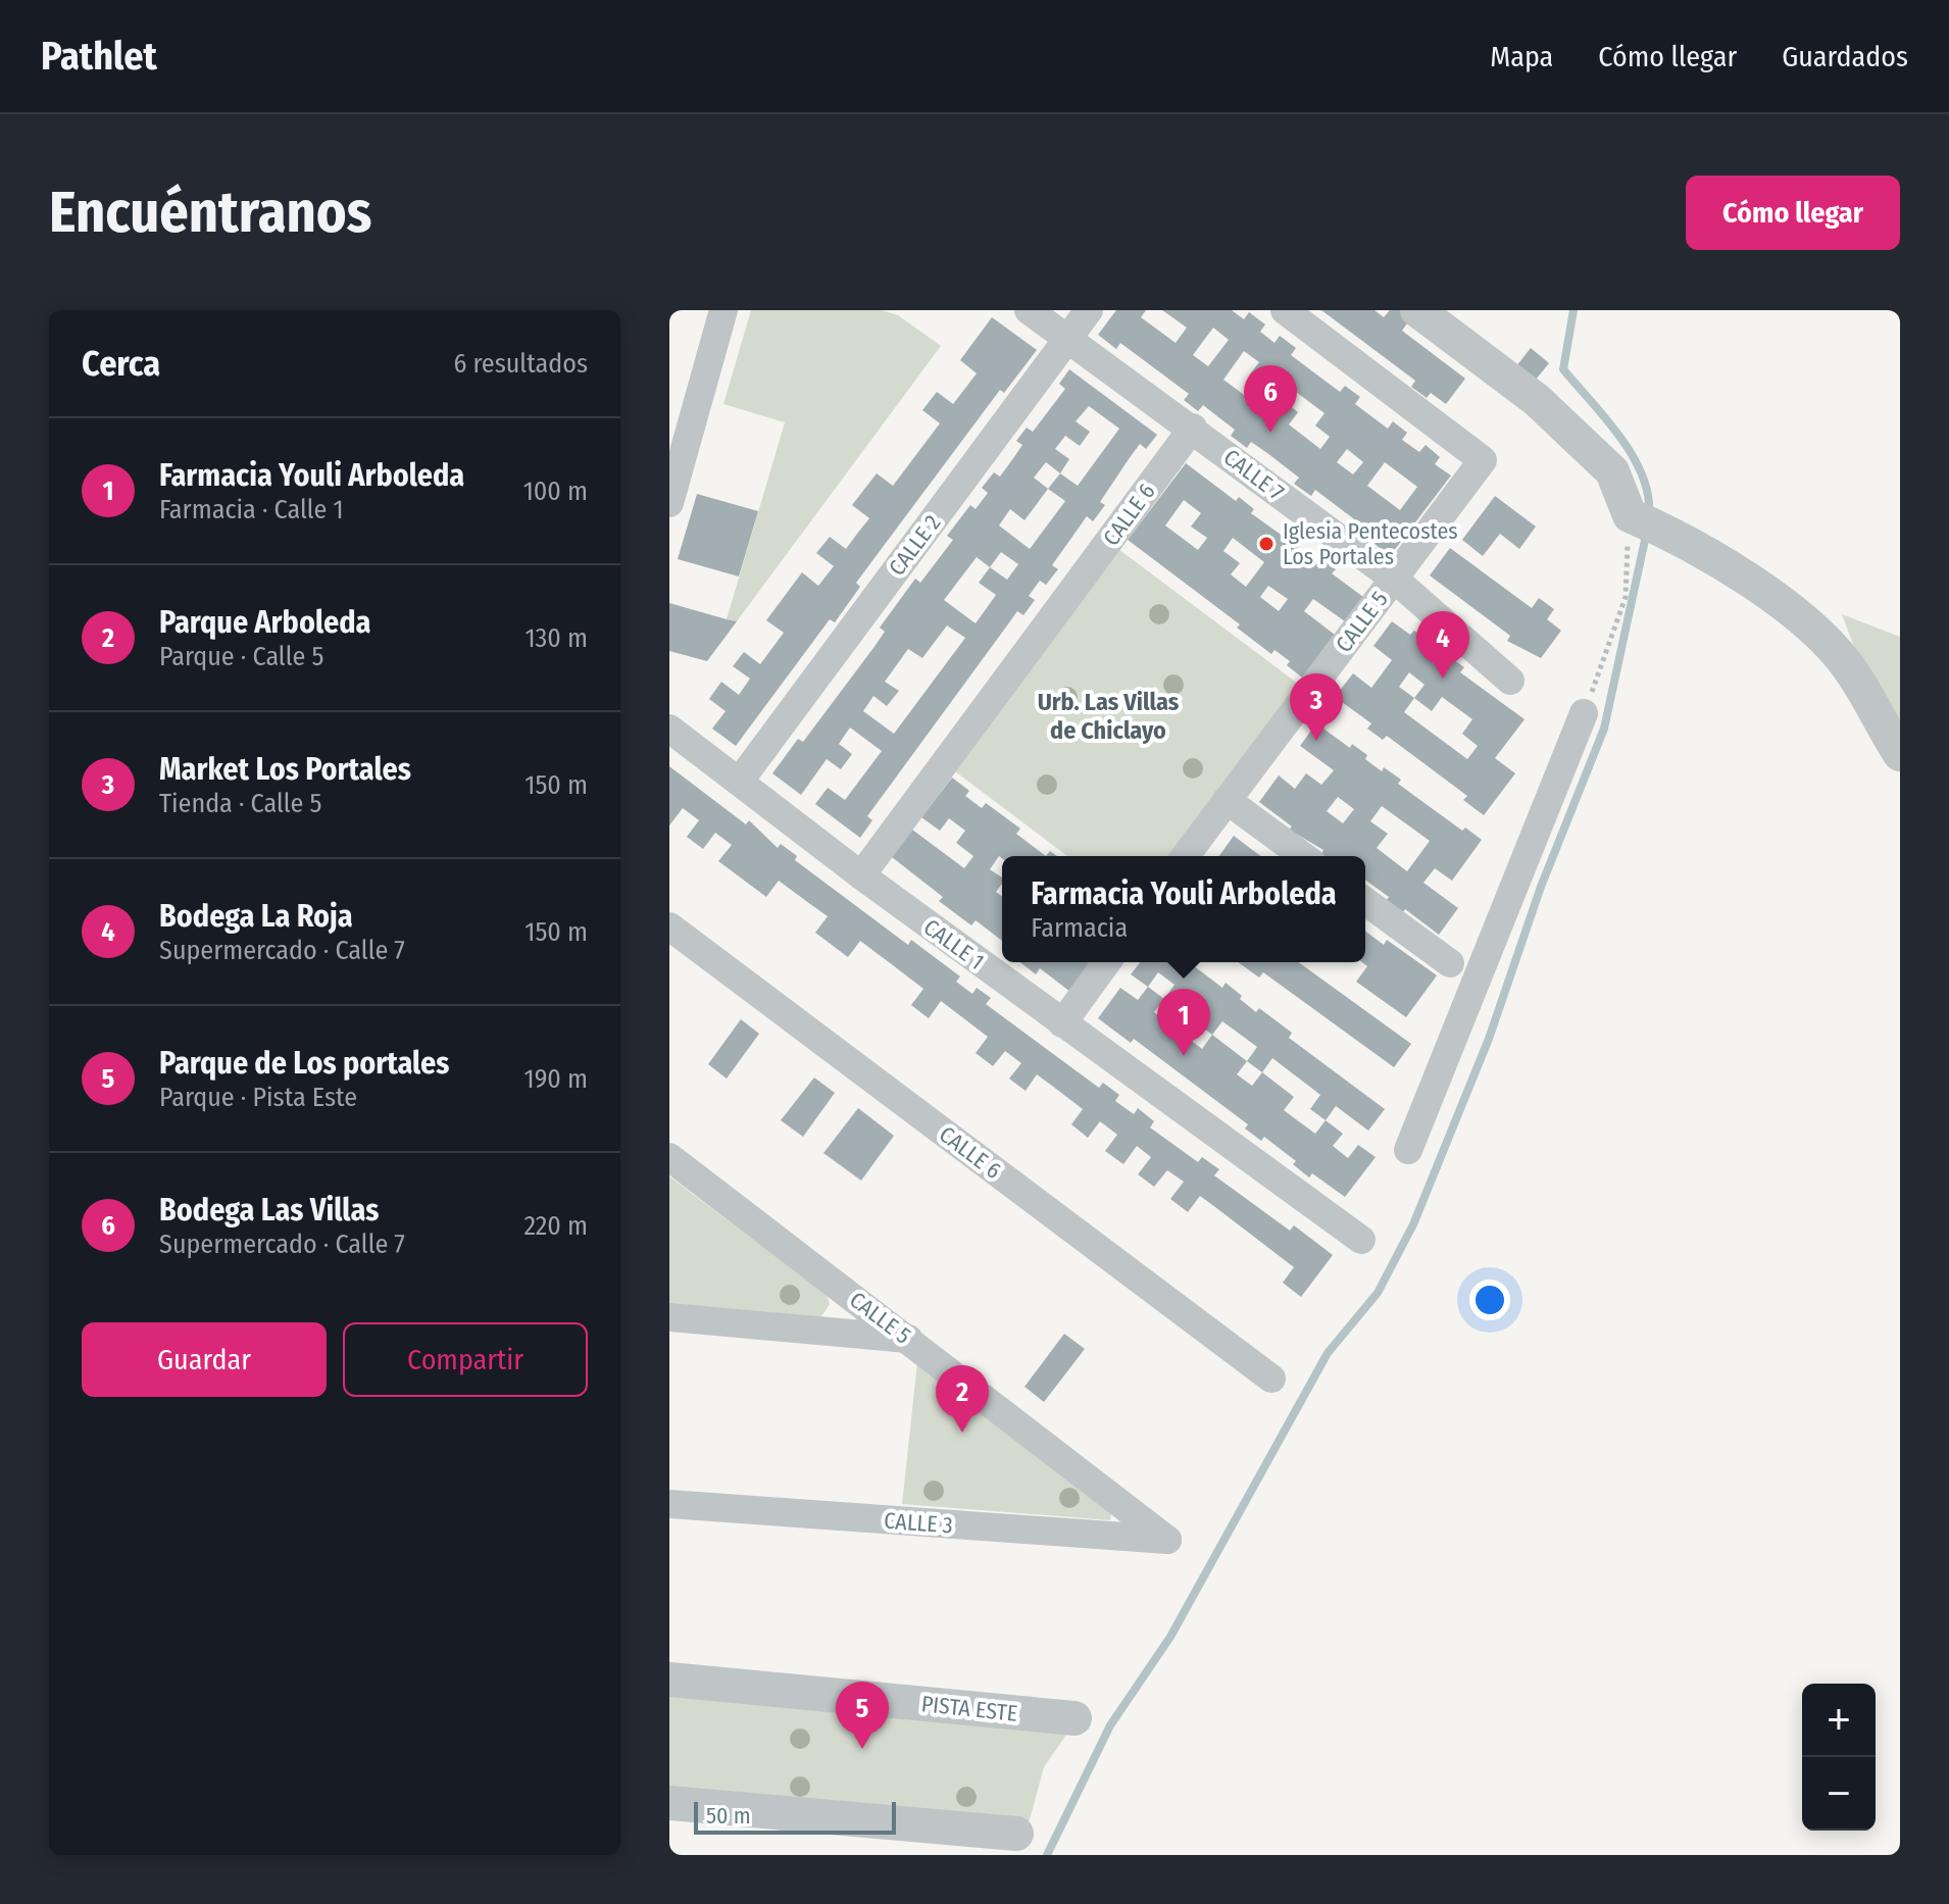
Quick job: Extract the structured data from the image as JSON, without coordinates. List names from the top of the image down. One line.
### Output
{"streets":{"street":["CALLE 7","CALLE 6","CALLE 2","CALLE 5","CALLE 1","CALLE 3","PISTA ESTE"]},"crossings":[["CALLE 7","CALLE 6"],["CALLE 7","CALLE 2"],["CALLE 7","CALLE 5"],["CALLE 6","CALLE 1"],["CALLE 2","CALLE 1"],["CALLE 5","CALLE 3"]],"districts":["Urb. Las Villas de Chiclayo"],"places":["Iglesia Pentecostes Los Portales"],"scale_bar":"50 m","page":{"header":"Pathlet","nav":["Mapa","Cómo llegar","Guardados"],"buttons":["Cómo llegar",["Guardar","Compartir"]],"title":"Encuéntranos","heading":["Cerca","6 resultados"],"pins":["6","4","3","1","2","5"],"list":[{"mark":"1","name":"Farmacia Youli Arboleda","note":"Farmacia · Calle 1","value":"100 m"},{"mark":"2","name":"Parque Arboleda","note":"Parque · Calle 5","value":"130 m"},{"mark":"3","name":"Market Los Portales","note":"Tienda · Calle 5","value":"150 m"},{"mark":"4","name":"Bodega La Roja","note":"Supermercado · Calle 7","value":"150 m"},{"mark":"5","name":"Parque de Los portales","note":"Parque · Pista Este","value":"190 m"},{"mark":"6","name":"Bodega Las Villas","note":"Supermercado · Calle 7","value":"220 m"}],"popup":["Farmacia Youli Arboleda","Farmacia"],"map_buttons":["+","−"],"scale":"50 m"}}
